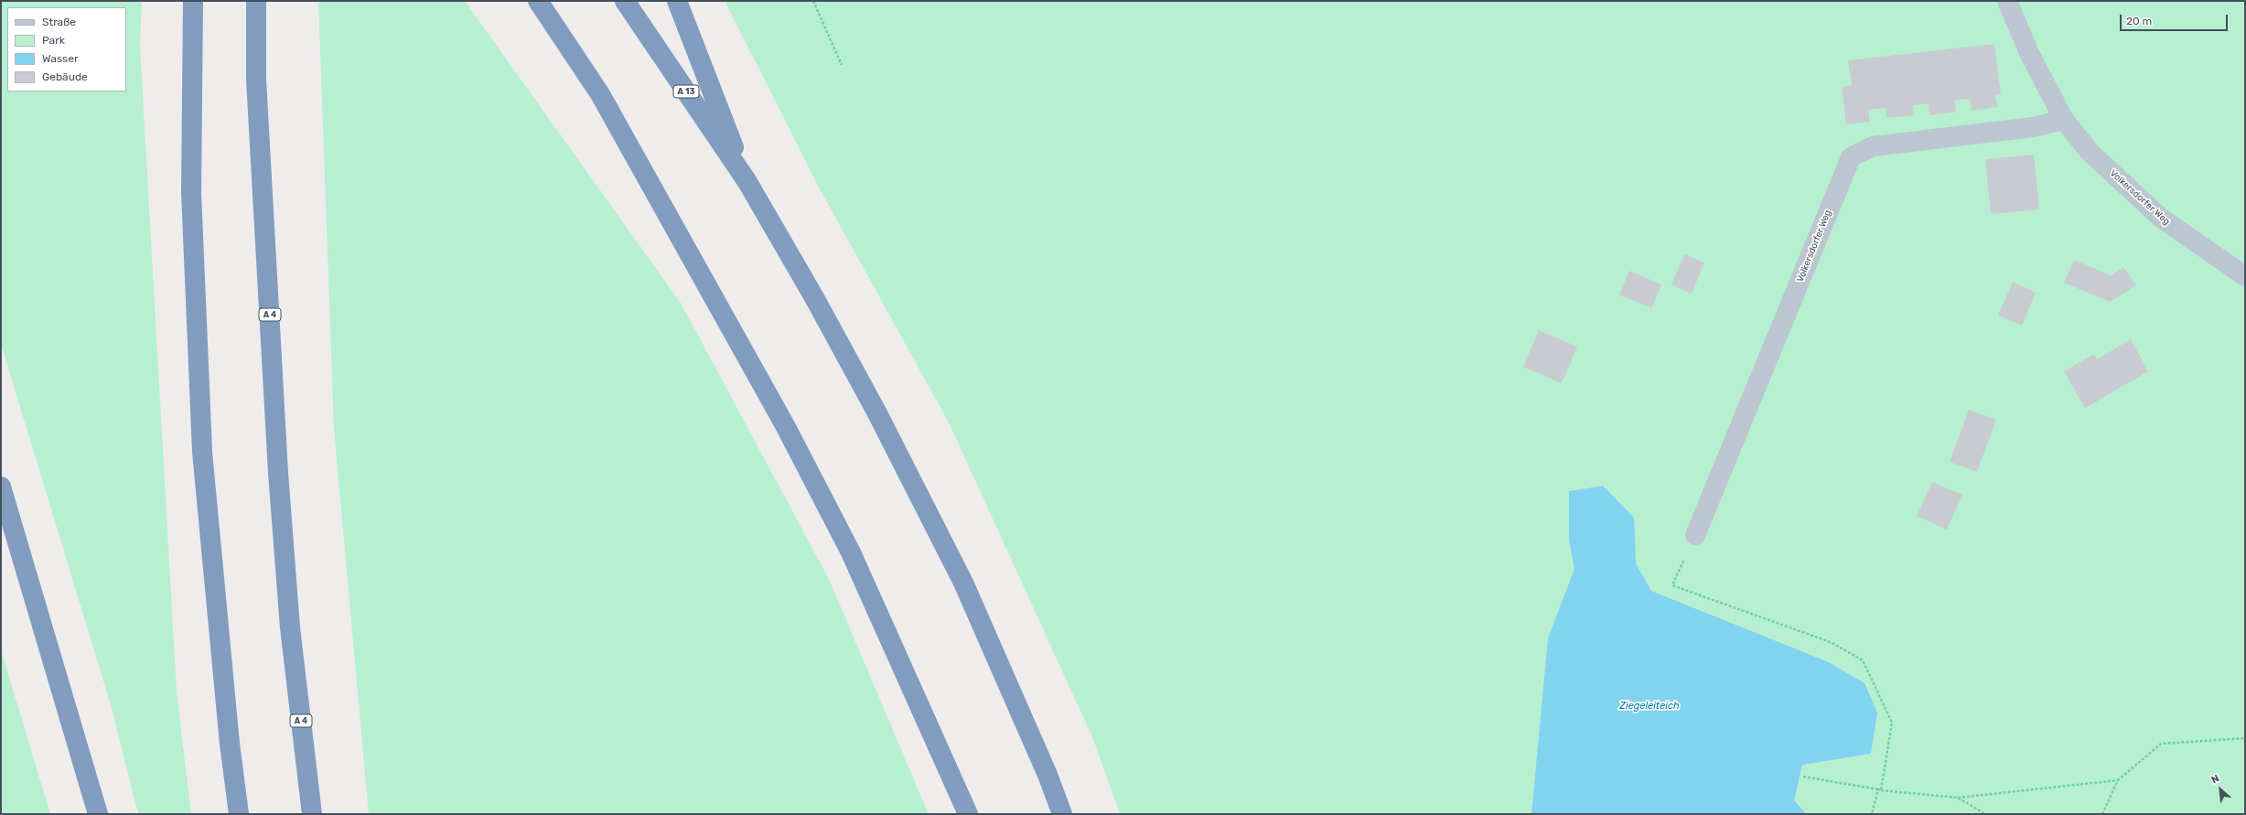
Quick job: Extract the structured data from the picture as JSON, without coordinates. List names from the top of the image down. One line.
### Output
{"streets":{"highway":["A 13","A 4"],"street":["Volkersdorfer Weg"]},"water":["Ziegeleiteich"],"legend":["Straße","Park","Wasser","Gebäude"],"scale_bar":"20 m","north":"top left"}
